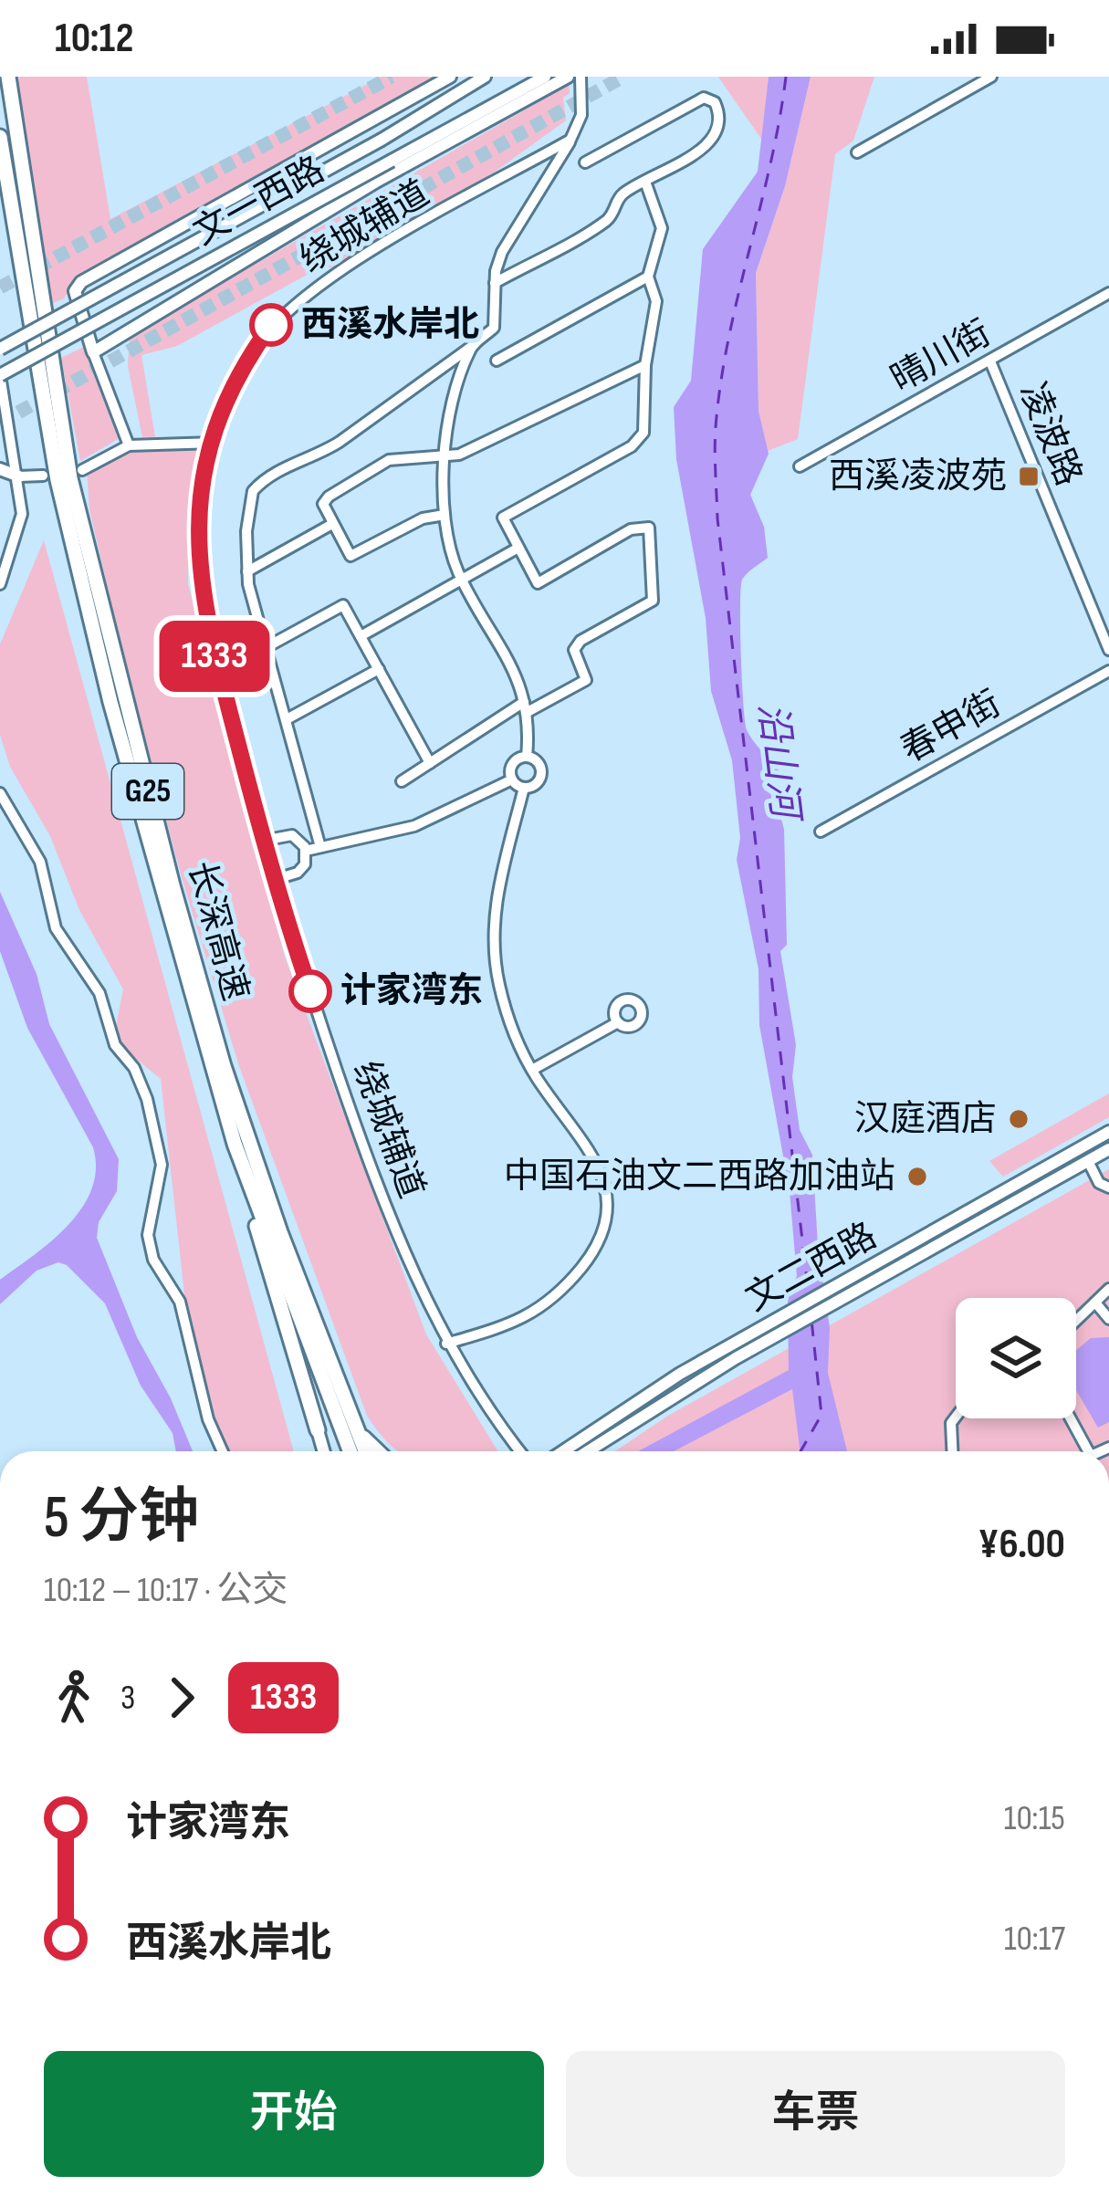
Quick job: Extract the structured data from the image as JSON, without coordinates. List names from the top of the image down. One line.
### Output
{"streets":{"highway":["G25","长深高速"],"main road":["文一西路","文二西路"],"street":["绕城辅道","晴川街","凌波路","春申街"]},"crossings":[["晴川街","凌波路"]],"water":["沿山河"],"places":{"other":["西溪水岸北","计家湾东","汉庭酒店","中国石油文二西路加油站"],"transit":["西溪凌波苑"]},"lines":["bus line 1333"],"page":{"status":"10:12","on_map":"1333","heading":["5 分钟","10:12 – 10:17 · 公交","¥6.00"],"legs":["3","1333"],"list":[{"name":"计家湾东","value":"10:15"},{"name":"西溪水岸北","value":"10:17"}],"buttons":["开始","车票"]}}
